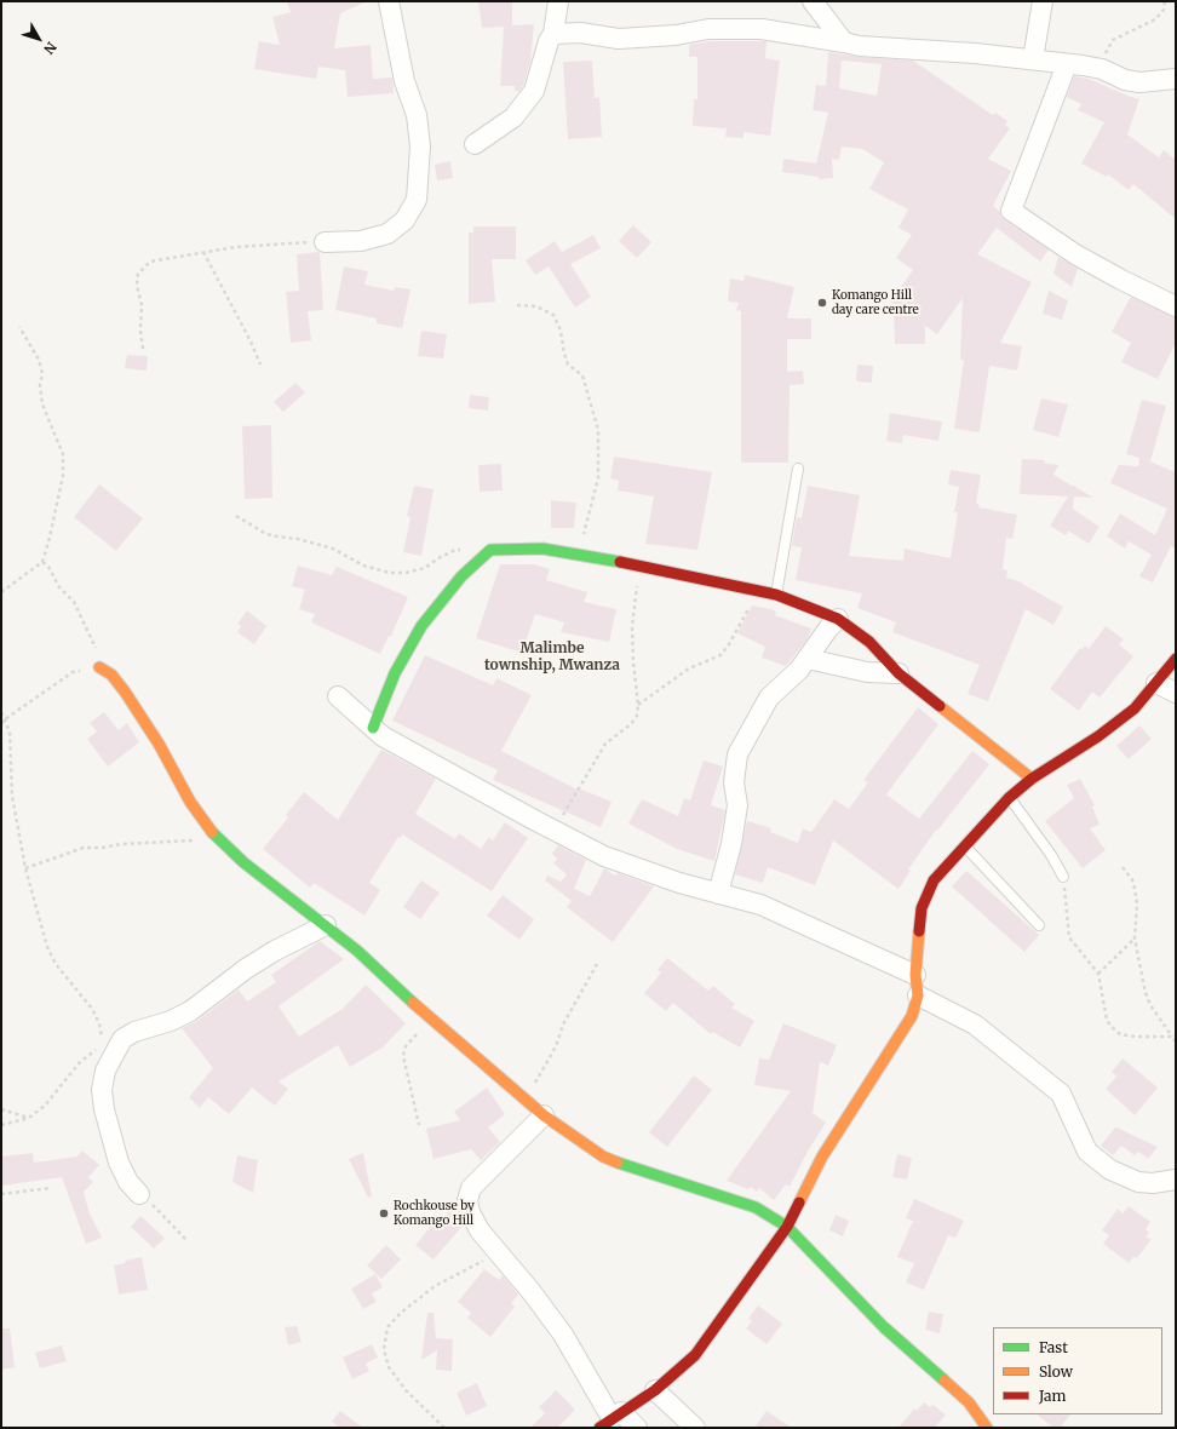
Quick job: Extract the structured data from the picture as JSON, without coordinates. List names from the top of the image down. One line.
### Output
{"districts":["Malimbe township, Mwanza"],"places":["Komango Hill day care centre","Rochkouse by Komango Hill"],"legend":["Fast","Slow","Jam"],"north":"bottom right"}
